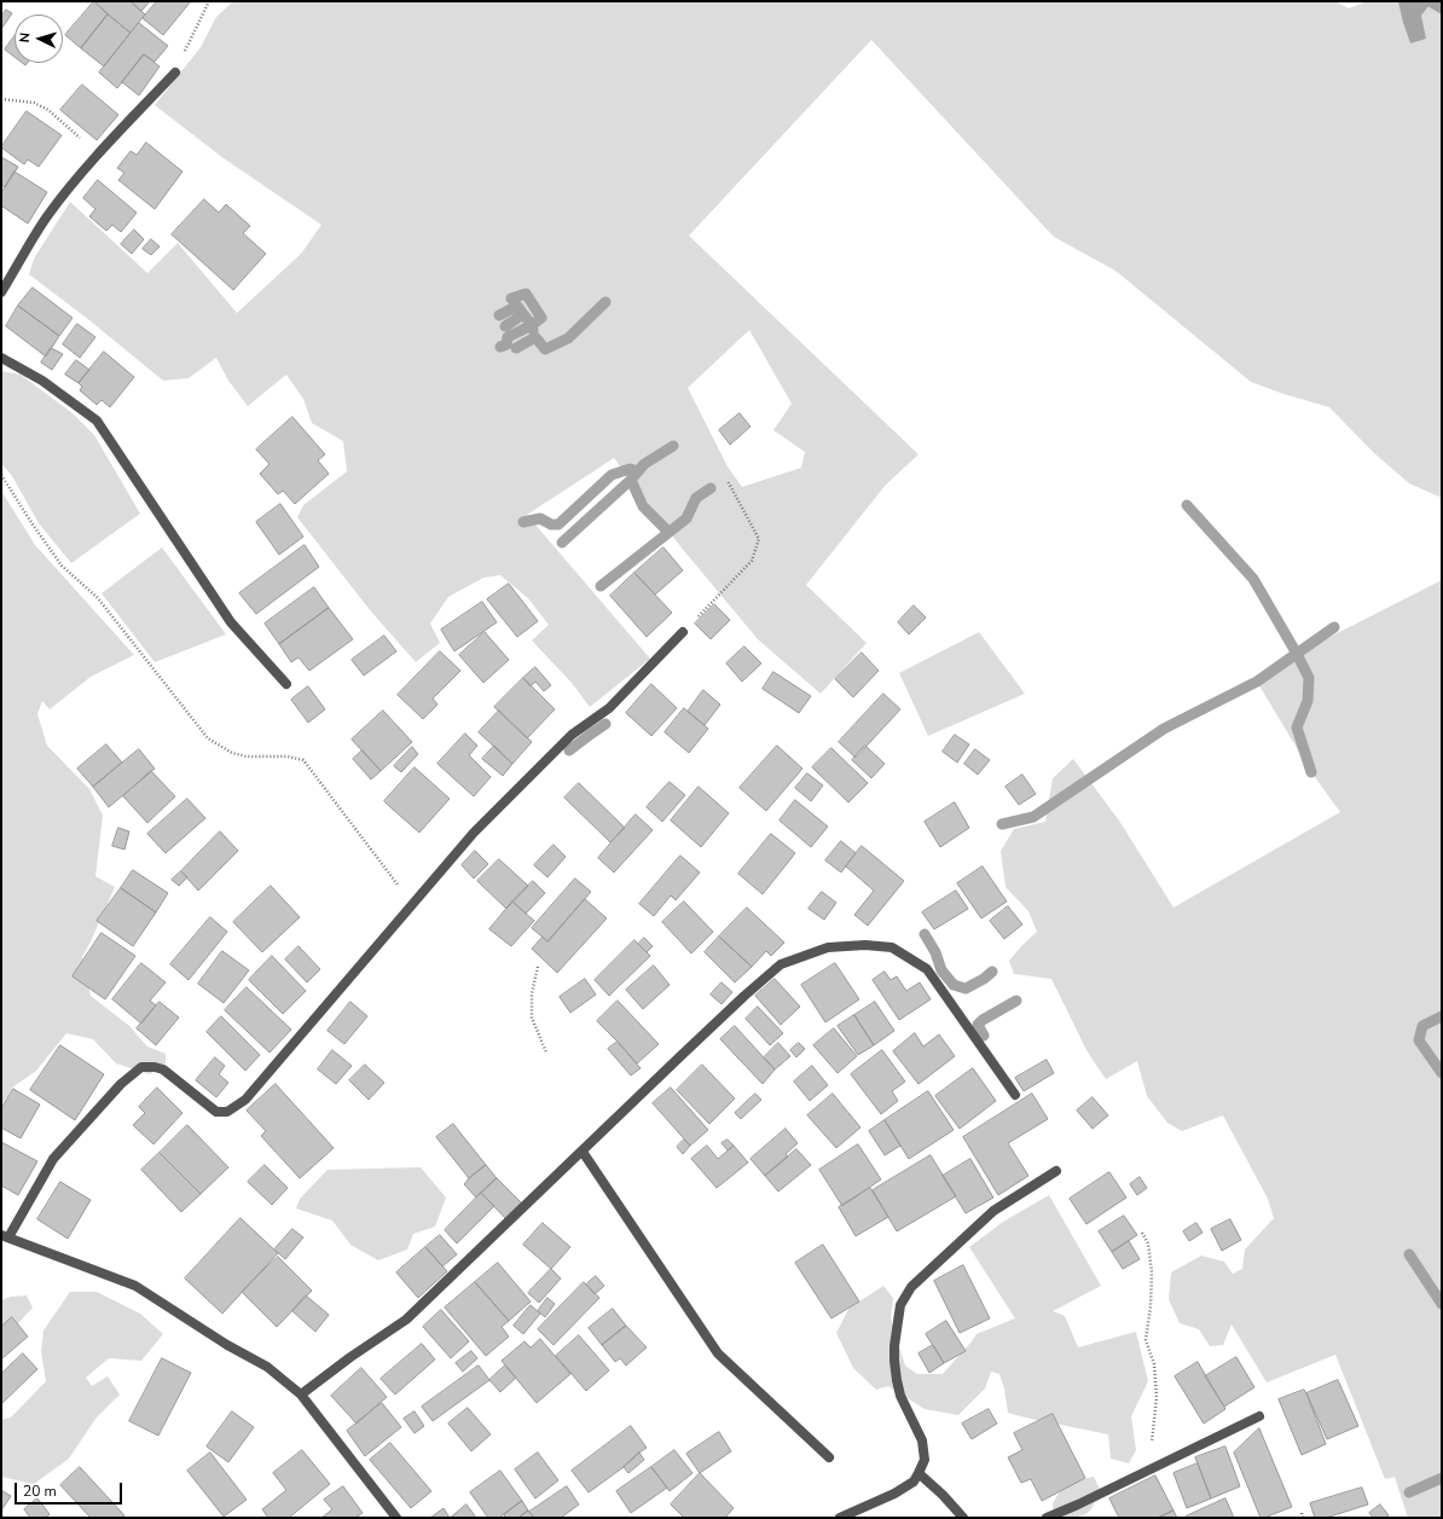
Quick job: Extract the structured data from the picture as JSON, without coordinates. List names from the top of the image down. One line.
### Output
{"scale_bar":"20 m","north":"left"}
